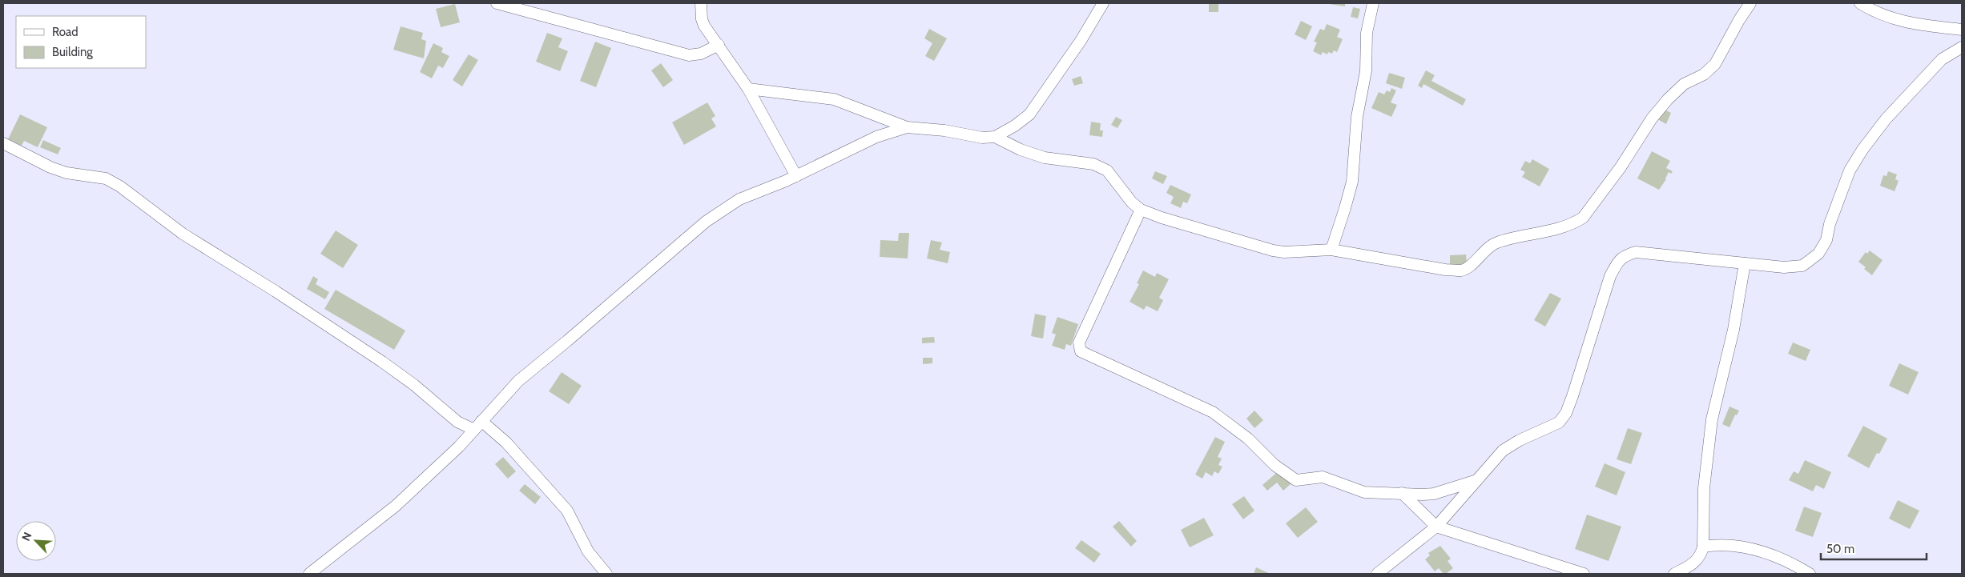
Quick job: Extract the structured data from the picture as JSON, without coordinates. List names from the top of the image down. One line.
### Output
{"legend":["Road","Building"],"scale_bar":"50 m","north":"top left"}
